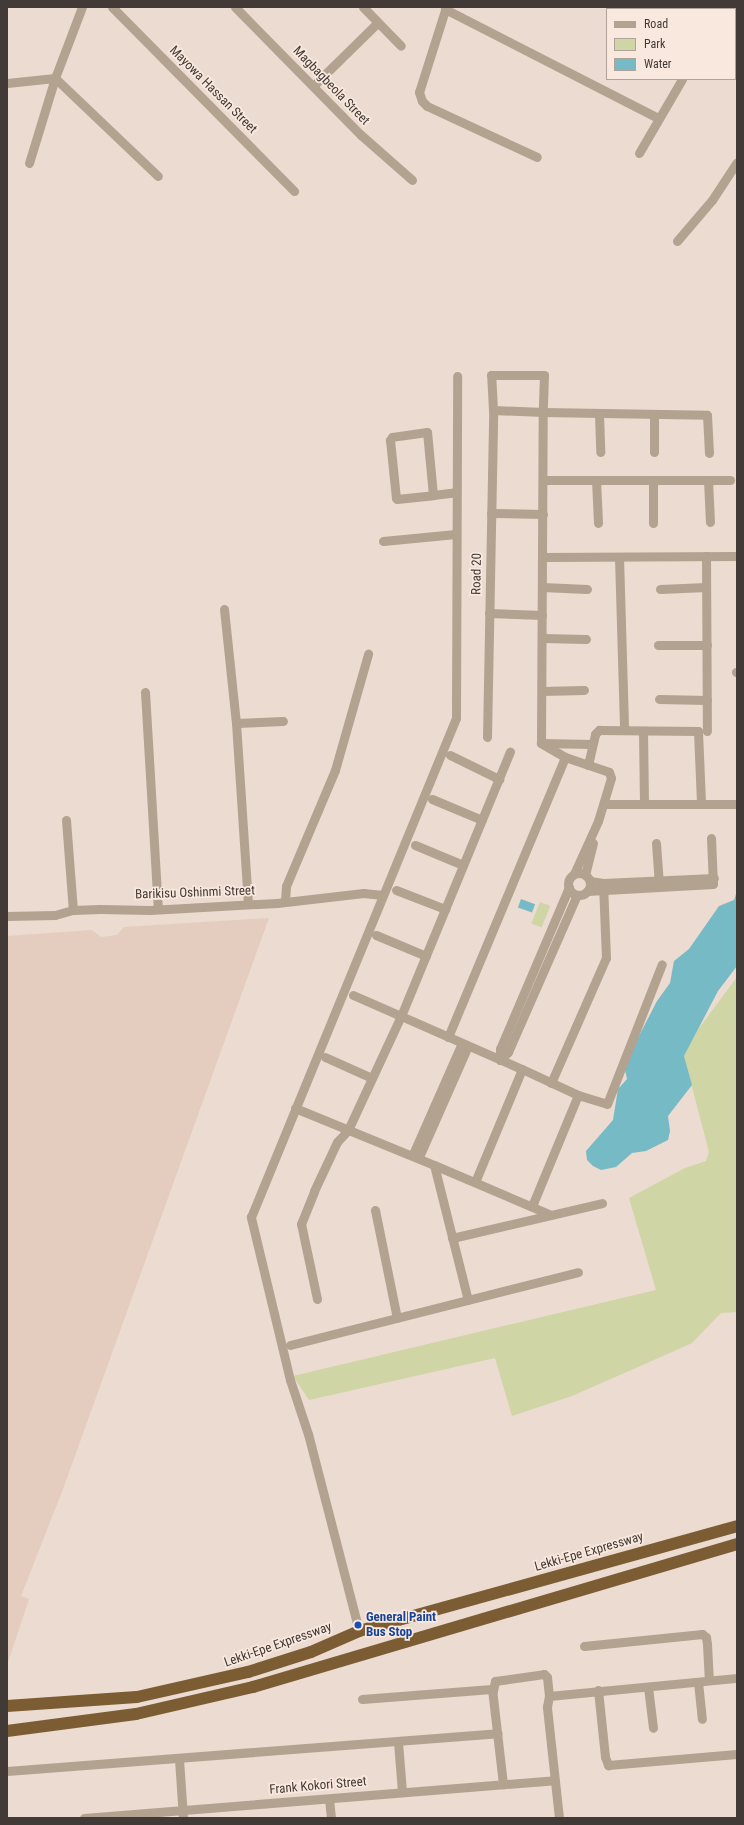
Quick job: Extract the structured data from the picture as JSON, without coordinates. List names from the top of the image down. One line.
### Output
{"streets":{"highway":["Lekki-Epe Expressway"],"street":["Magbagbeola Street","Mayowa Hassan Street","Road 20","Barikisu Oshinmi Street","Frank Kokori Street"]},"places":["General Paint Bus Stop"],"legend":["Road","Park","Water"]}
